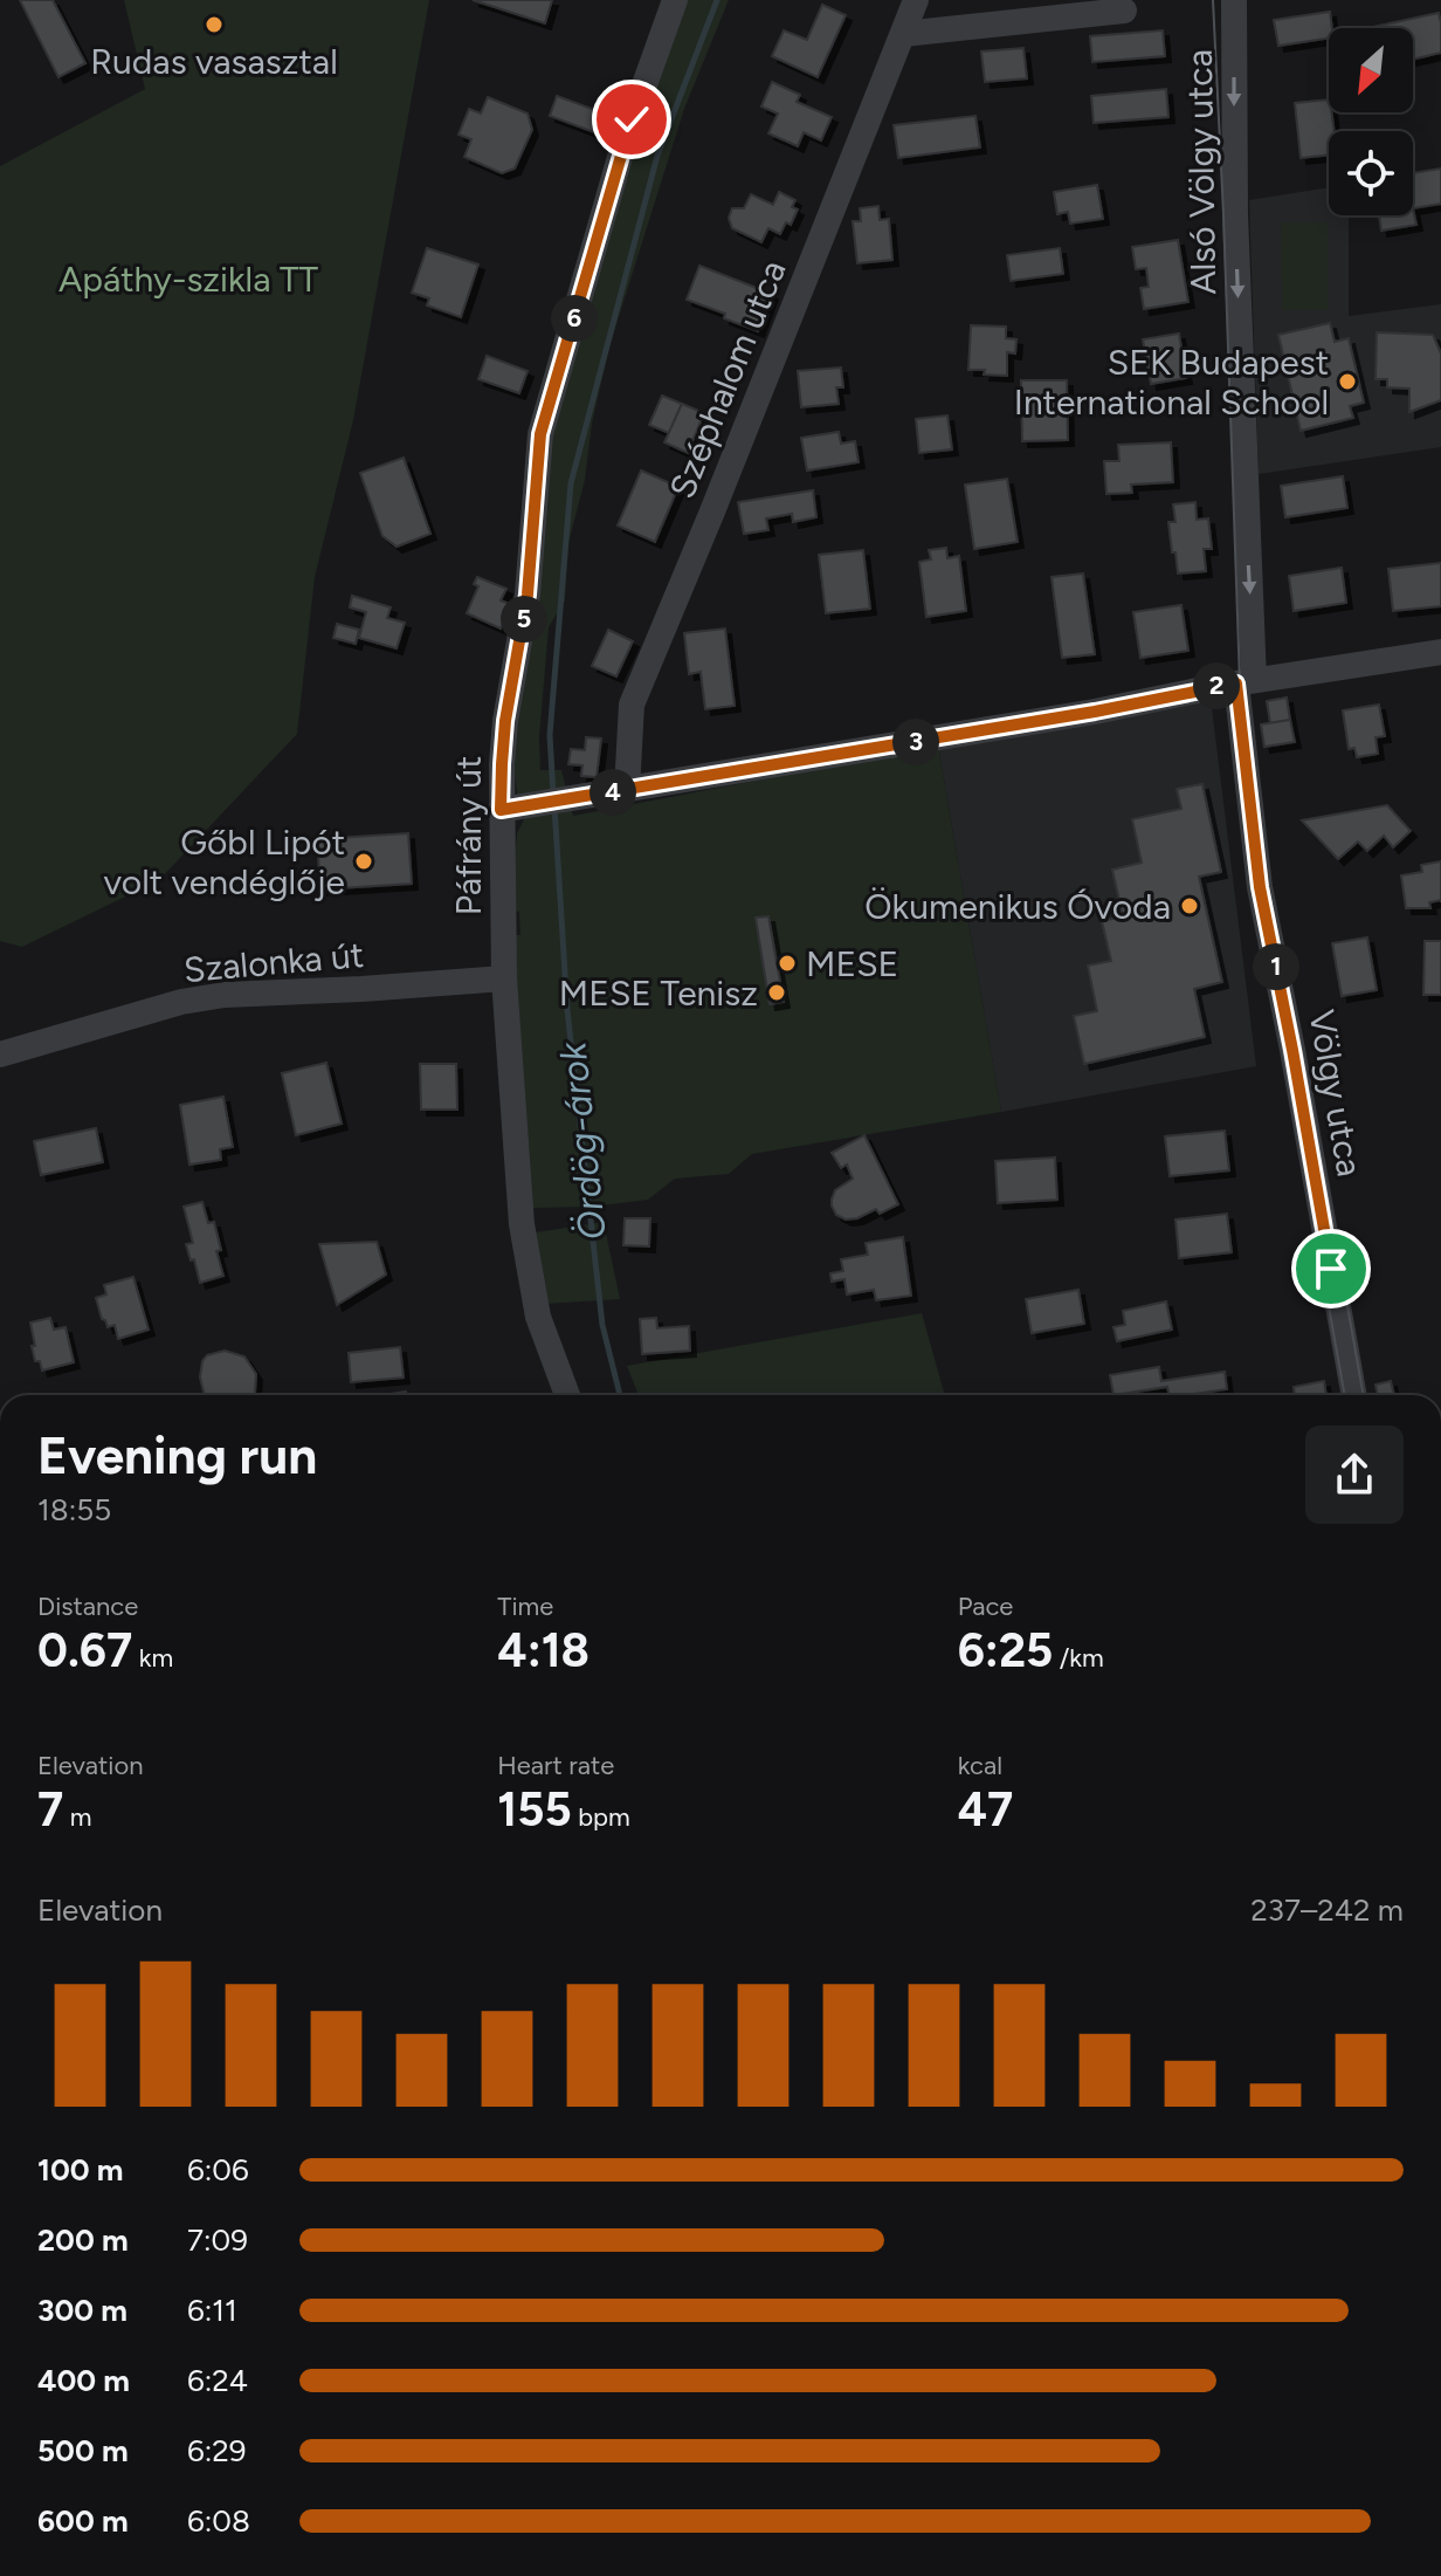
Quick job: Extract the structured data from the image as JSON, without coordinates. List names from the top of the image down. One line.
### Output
{"streets":{"street":["Alsó Völgy utca","Széphalom utca","Páfrány út","Szalonka út","Völgy utca"]},"crossings":[["Alsó Völgy utca","Völgy utca"],["Páfrány út","Szalonka út"]],"one_way":["Alsó Völgy utca"],"water":["Ördög-árok"],"parks":["Apáthy-szikla TT"],"places":["Rudas vasasztal","SEK Budapest International School","Gőbl Lipót volt vendéglője","Ökumenikus Óvoda","MESE","MESE Tenisz"],"north":"bottom left","page":{"pins":["6","5","2","3","4","1"],"heading":["Evening run","18:55"],"stats":[["Distance","0.67 km"],["Time","4:18"],["Pace","6:25 /km"],["Elevation","7 m"],["Heart rate","155 bpm"],["kcal","47"]],"chart":["Elevation","237–242 m"],"list":[{"name":"100 m","note":"6:06"},{"name":"200 m","note":"7:09"},{"name":"300 m","note":"6:11"},{"name":"400 m","note":"6:24"},{"name":"500 m","note":"6:29"},{"name":"600 m","note":"6:08"}]}}
